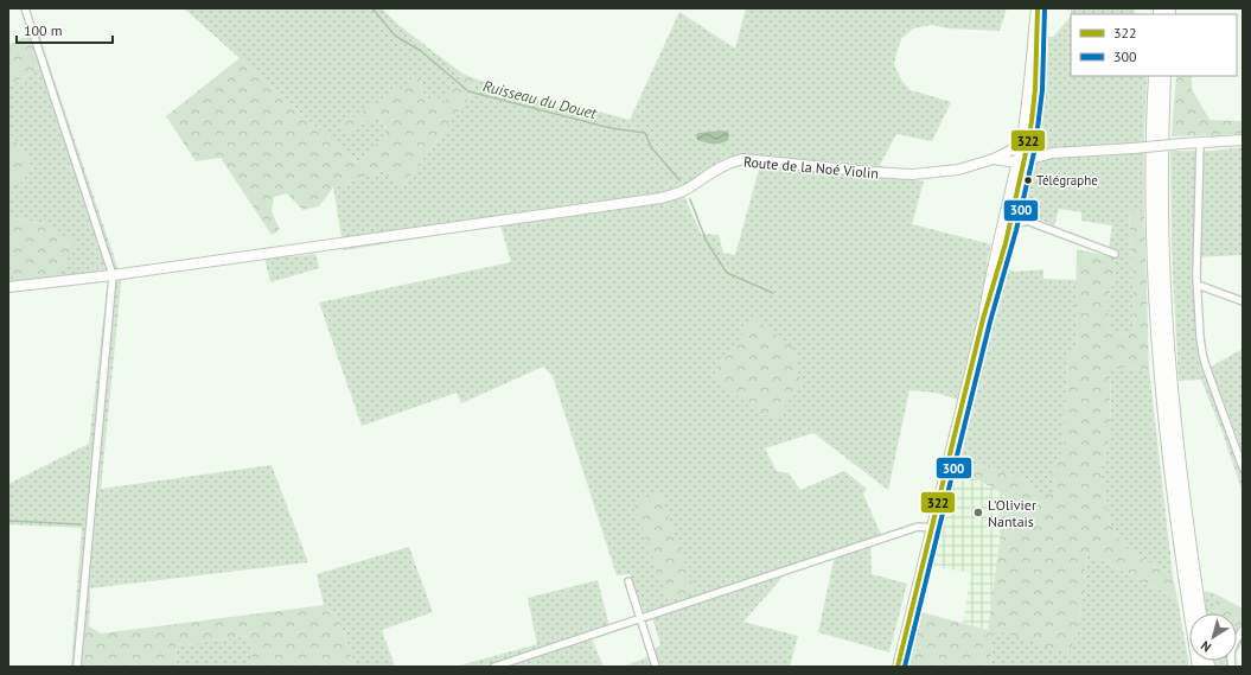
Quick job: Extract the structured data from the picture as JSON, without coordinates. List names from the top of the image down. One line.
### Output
{"streets":{"street":["Route de la Noé Violin"]},"water":["Ruisseau du Douet"],"places":["Télégraphe","L'Olivier Nantais"],"lines":["transit line 322","transit line 300"],"legend":["322","300"],"scale_bar":"100 m","north":"bottom left"}
